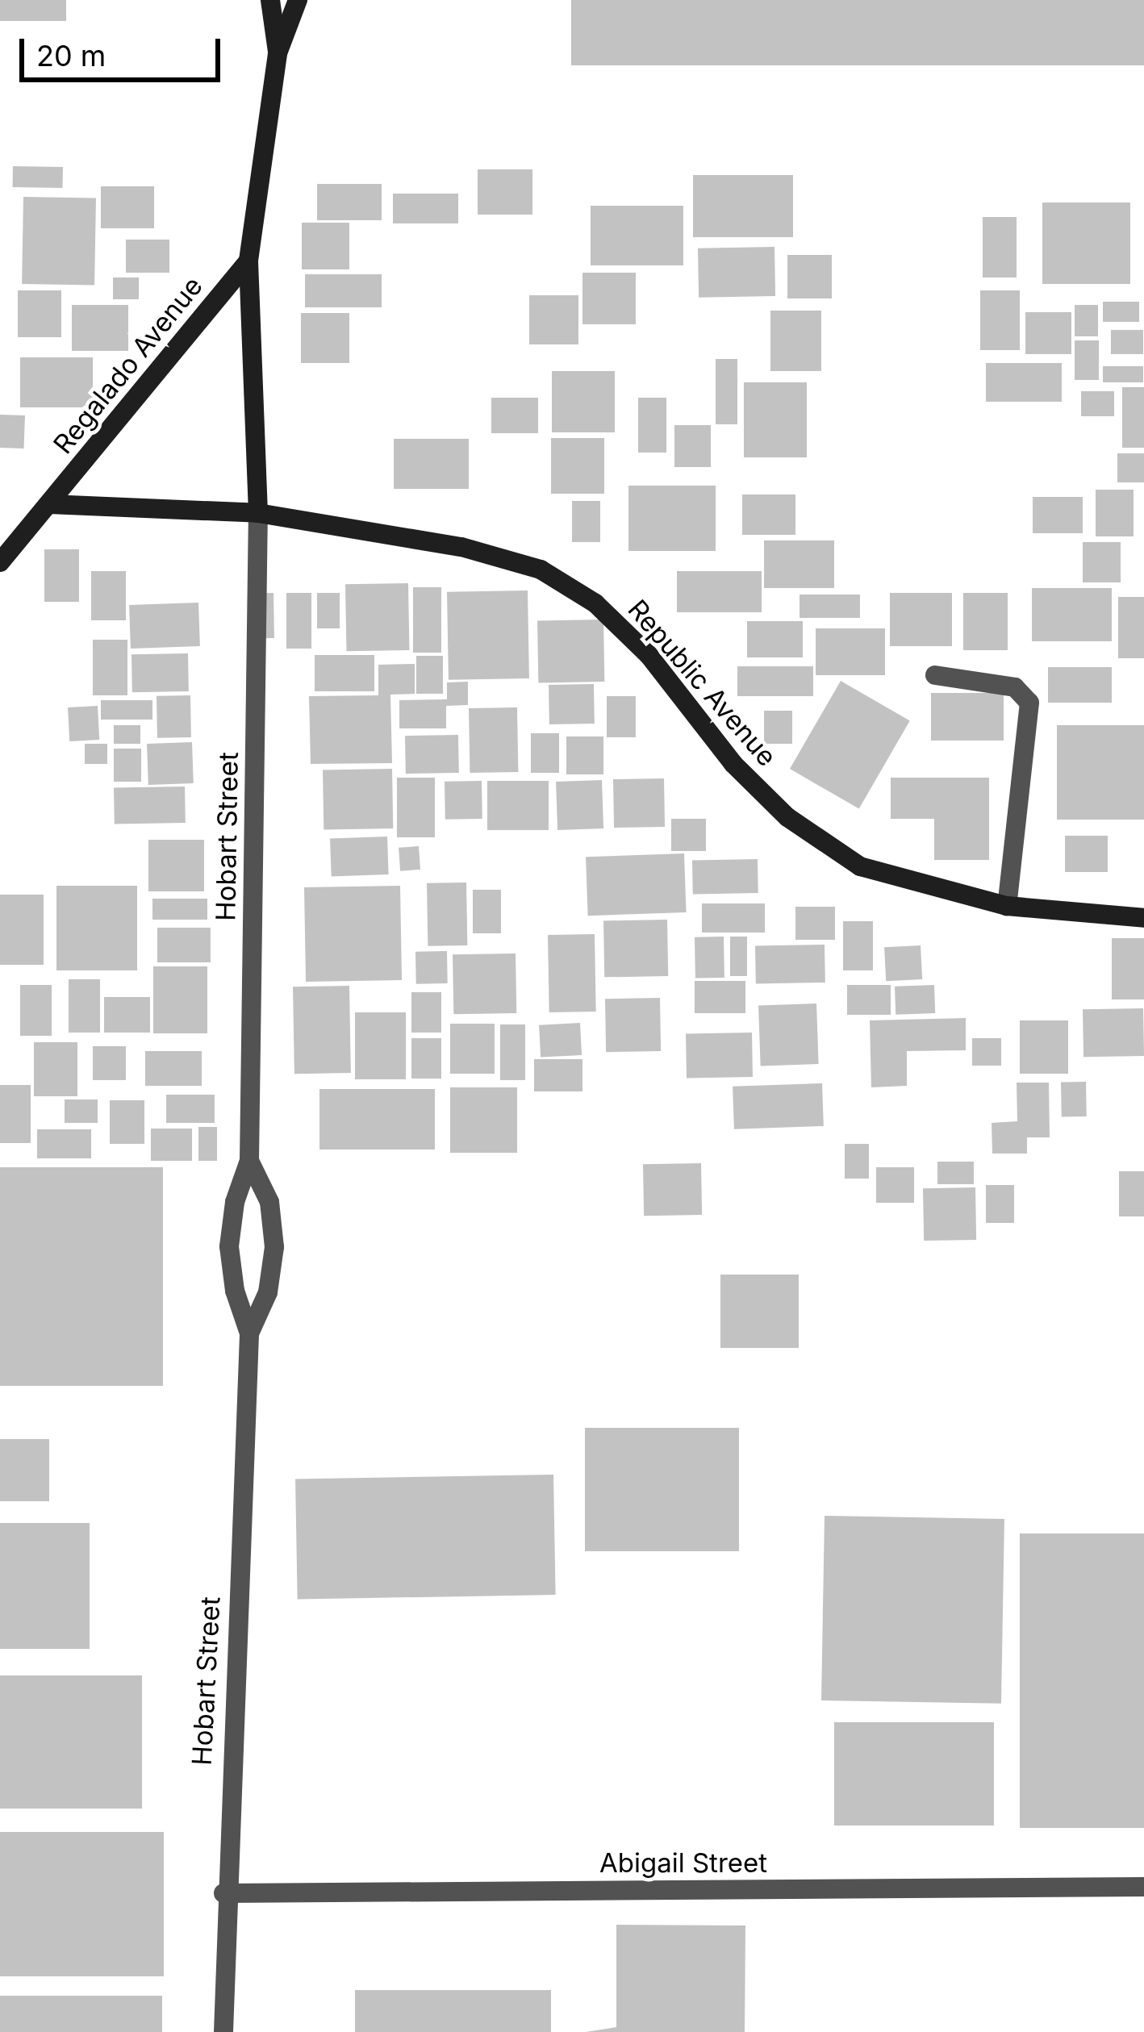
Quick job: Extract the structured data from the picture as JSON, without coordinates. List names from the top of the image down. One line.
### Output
{"streets":{"main road":["Regalado Avenue","Republic Avenue"],"street":["Hobart Street","Abigail Street"]},"crossings":[["Regalado Avenue","Republic Avenue"],["Republic Avenue","Hobart Street"],["Hobart Street","Abigail Street"]],"scale_bar":"20 m"}
